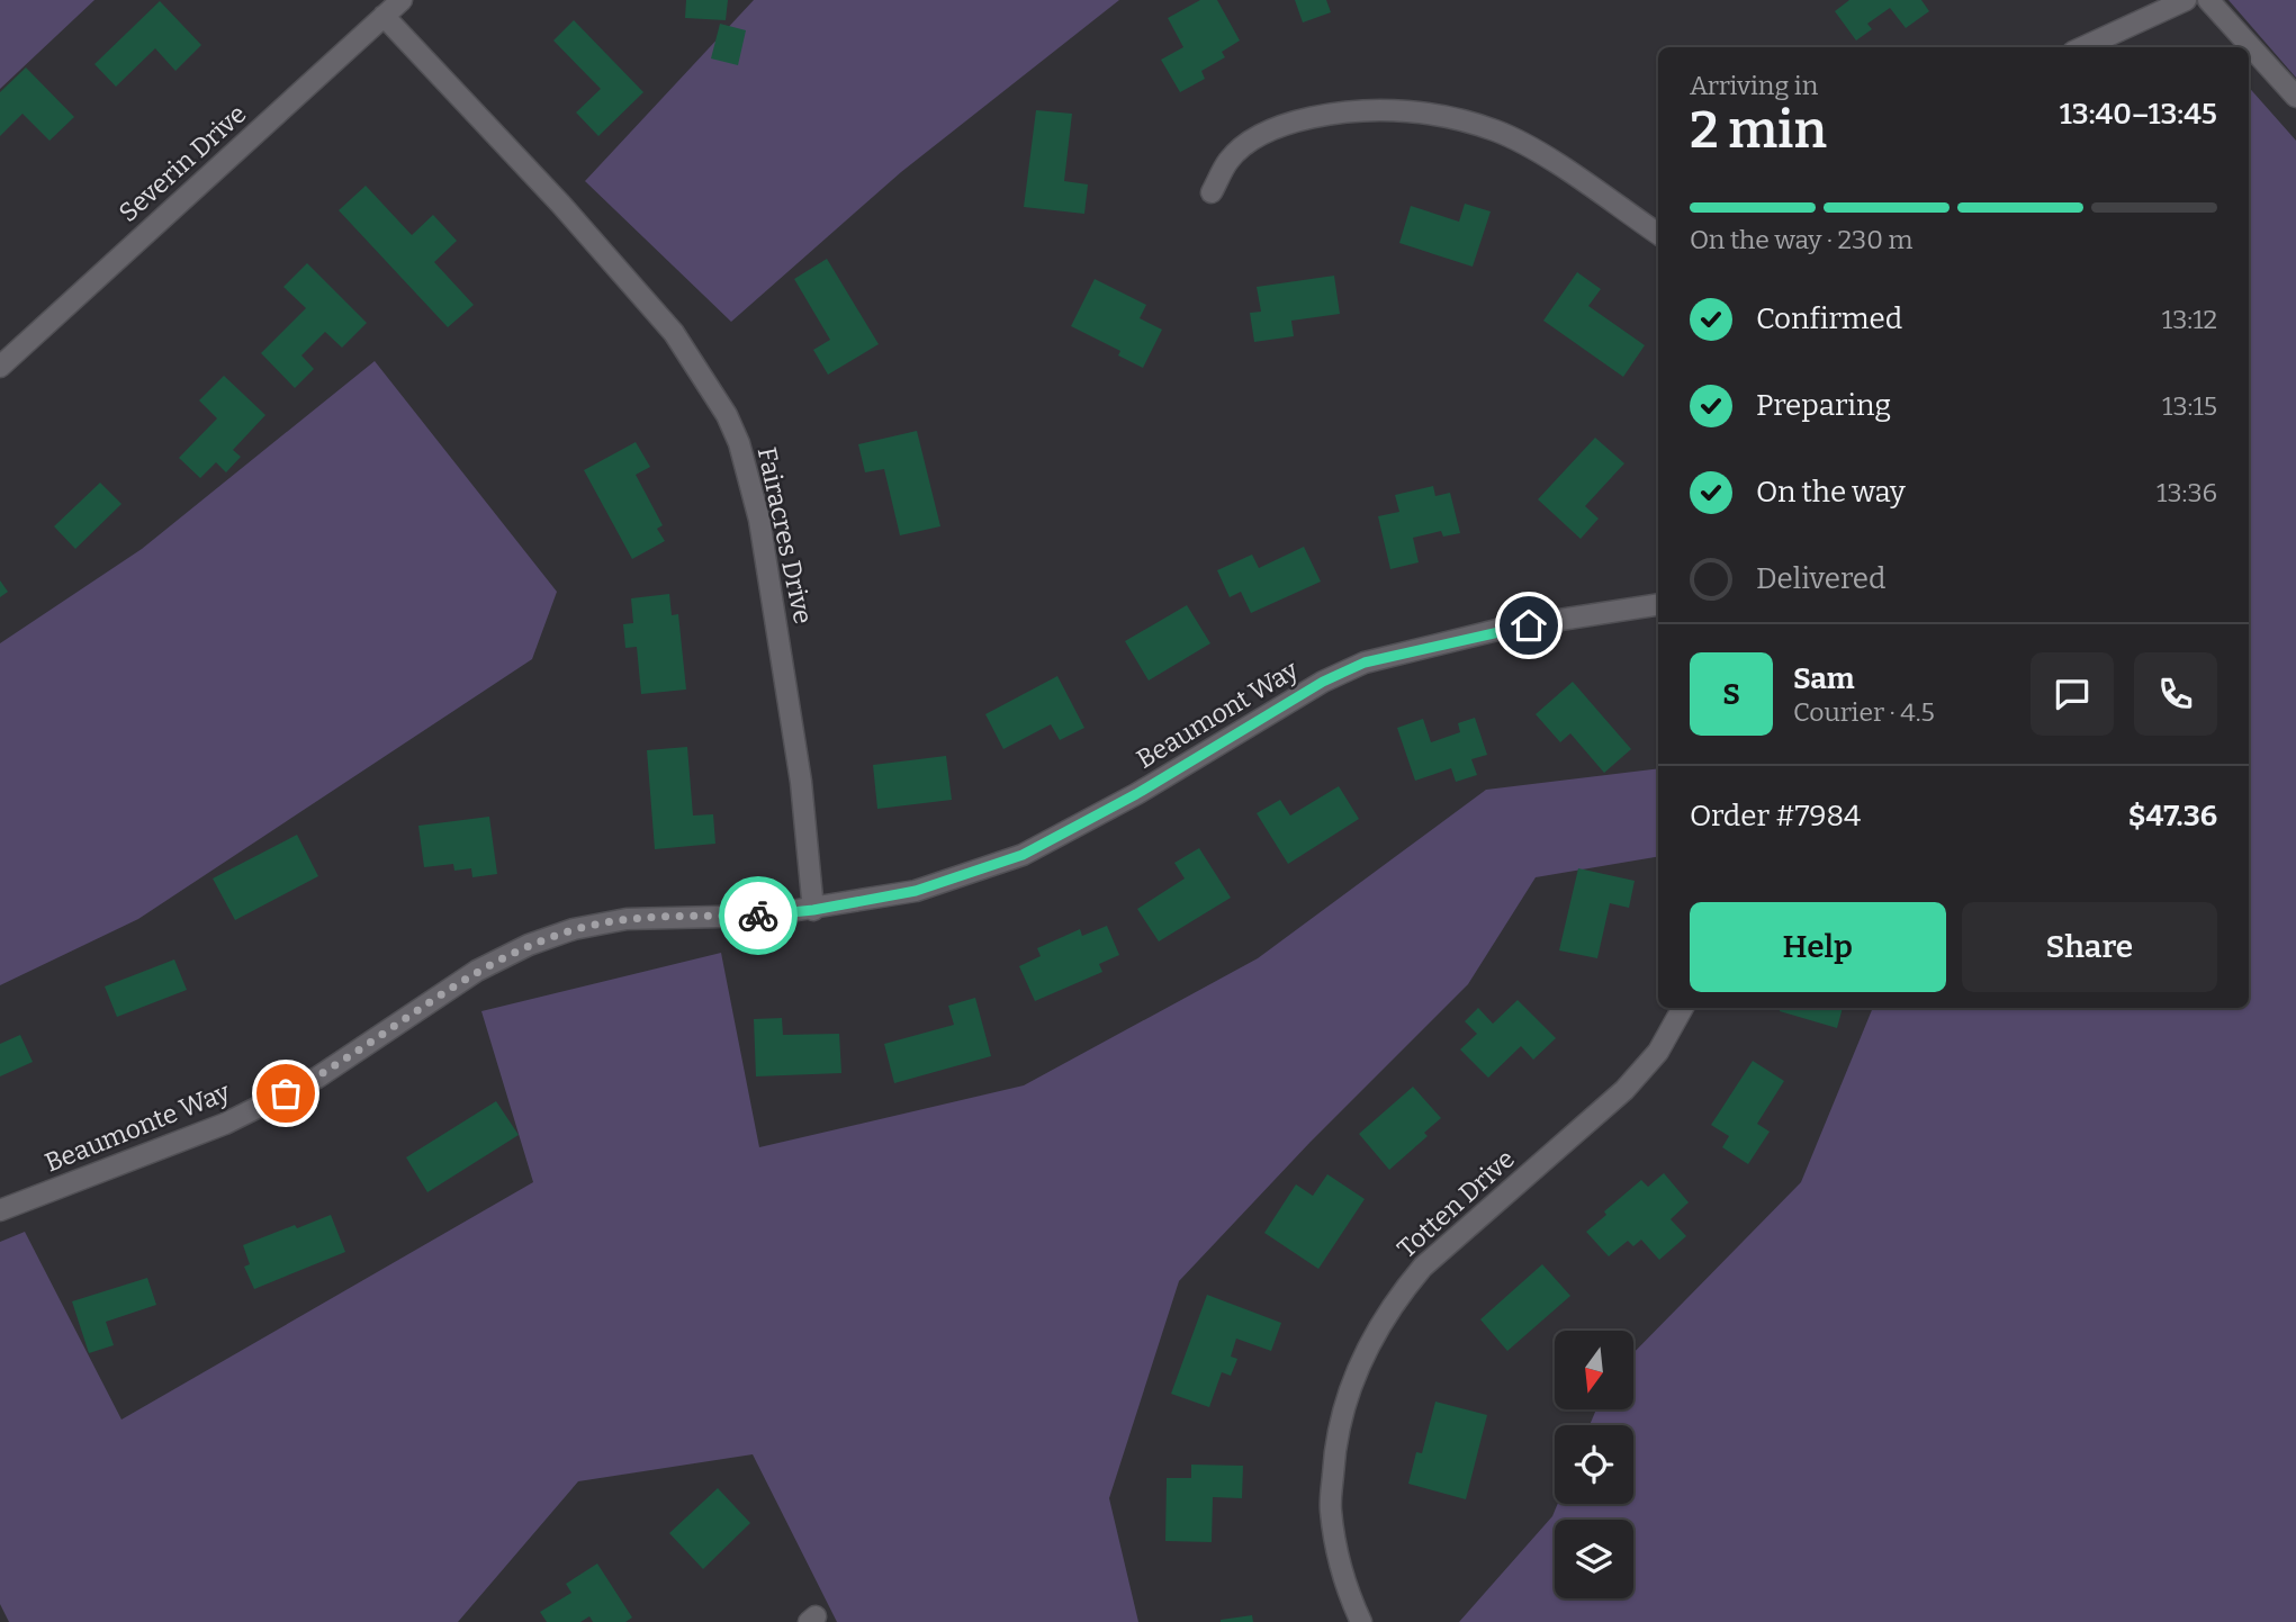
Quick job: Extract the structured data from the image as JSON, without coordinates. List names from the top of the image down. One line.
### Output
{"streets":{"street":["Severin Drive","Fairacres Drive","Beaumont Way","Beaumonte Way","Totten Drive"]},"crossings":[["Severin Drive","Fairacres Drive"],["Fairacres Drive","Beaumont Way"],["Fairacres Drive","Beaumonte Way"],["Beaumont Way","Beaumonte Way"]],"north":"bottom","page":{"heading":["2 min","Arriving in","13:40–13:45"],"panel":["Sam","Courier · 4.5","Order #7984","$47.36"],"bar":"On the way · 230 m","list":[["Confirmed","13:12"],["Preparing","13:15"],["On the way","13:36"],"Delivered"],"round":"S","buttons":["Help","Share"]}}
